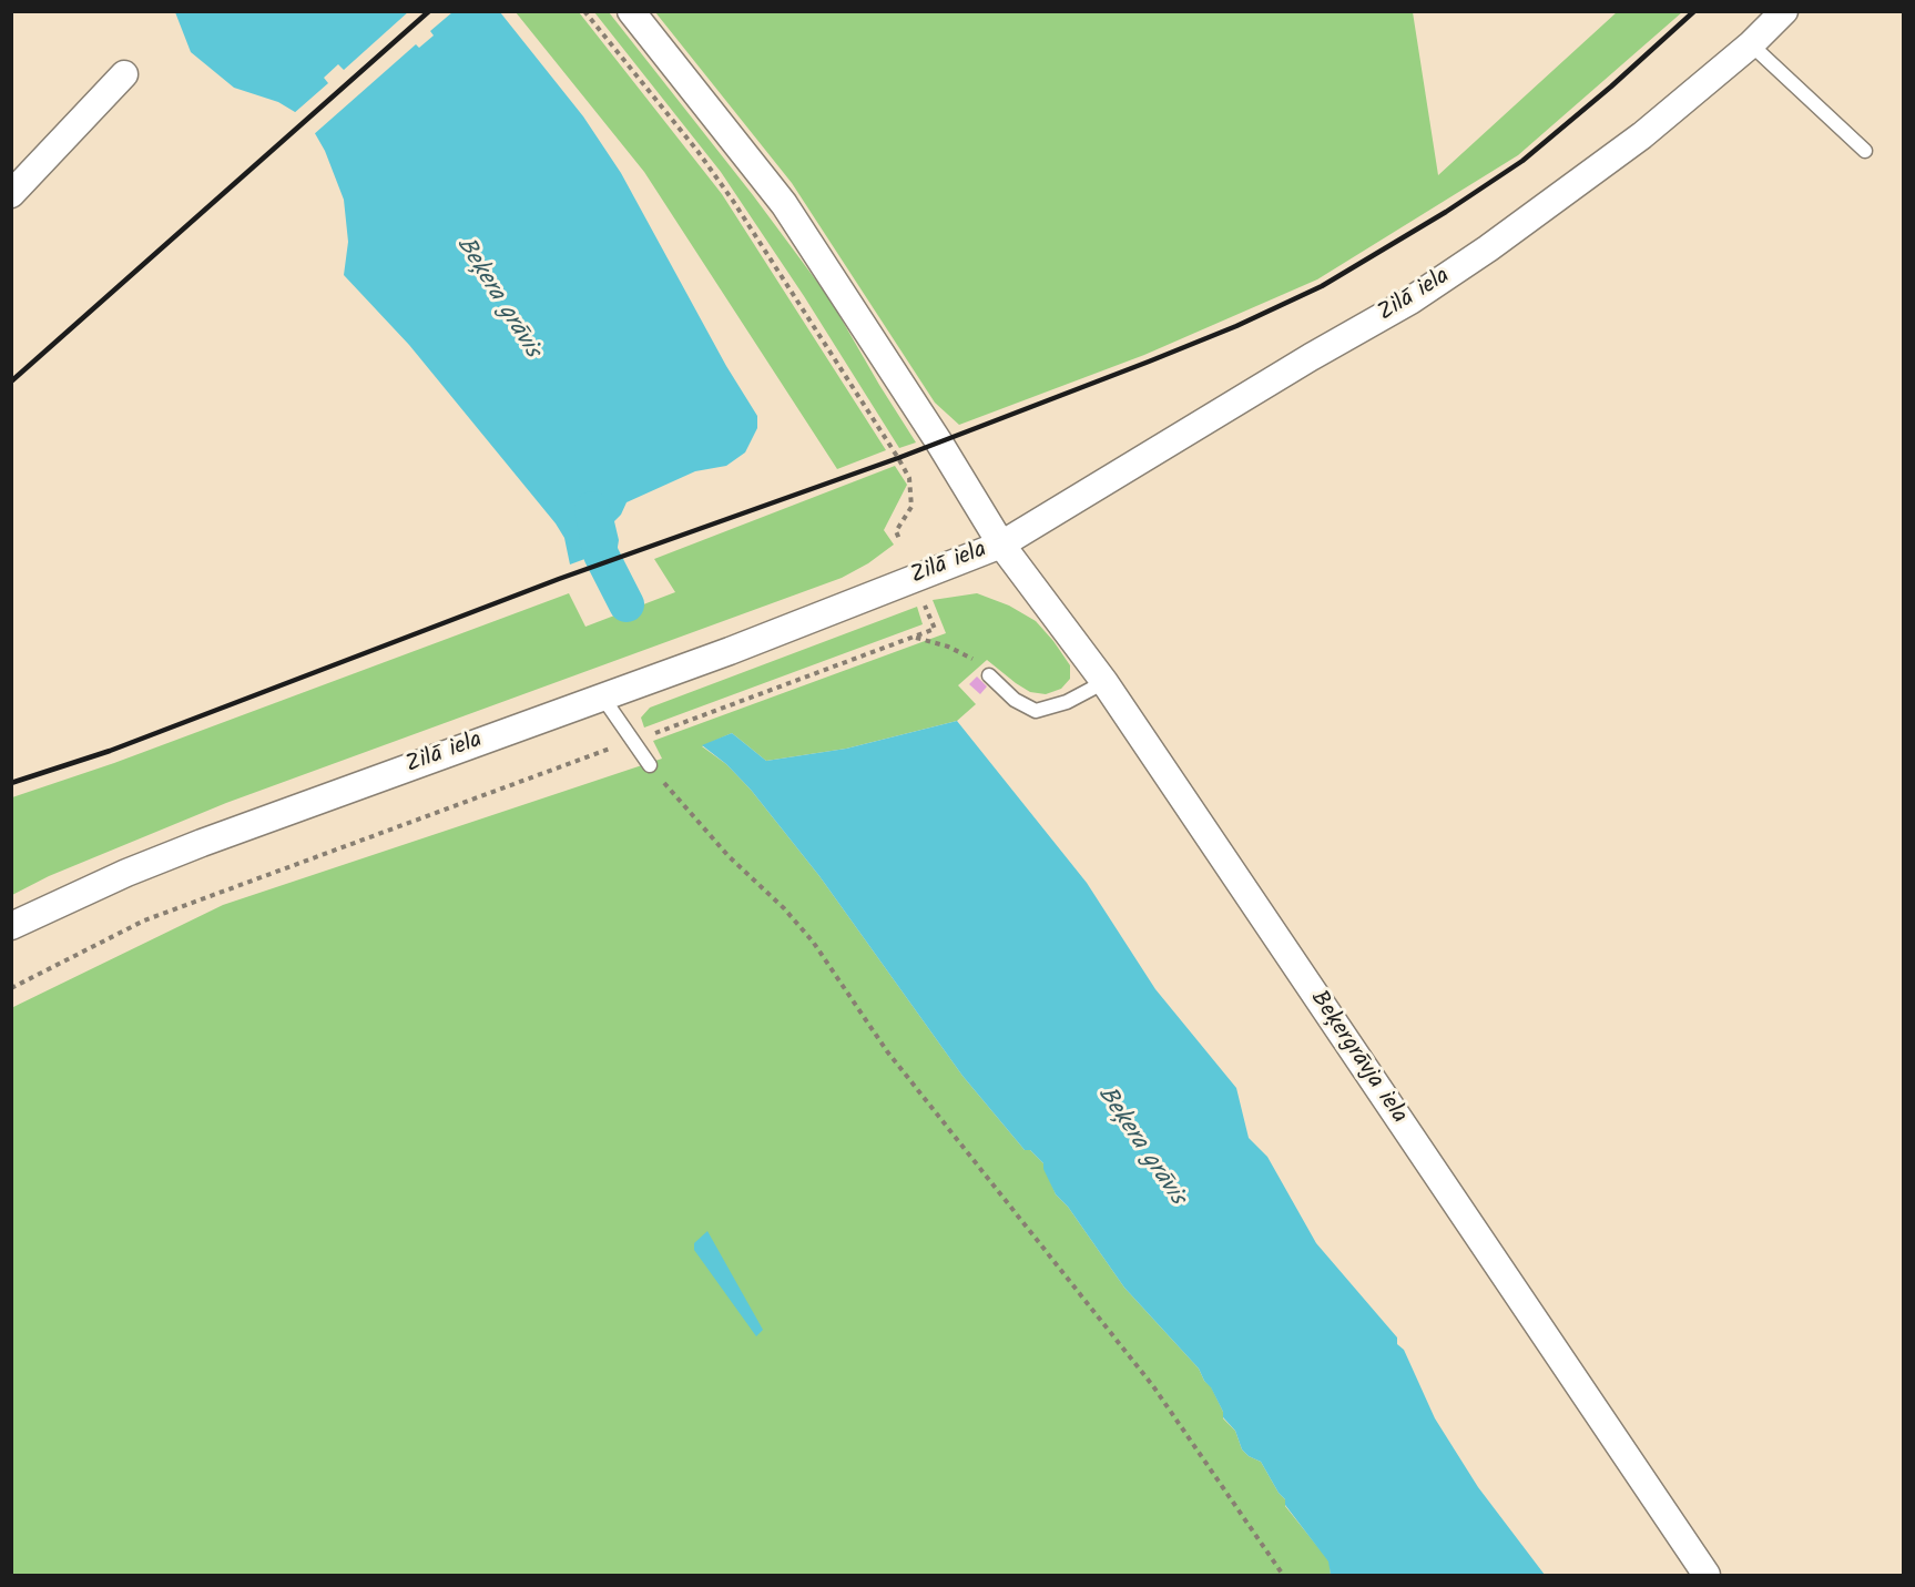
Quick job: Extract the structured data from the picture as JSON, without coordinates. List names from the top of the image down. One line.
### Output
{"streets":{"street":["Zilā iela","Beķergrāvja iela"]},"crossings":[["Zilā iela","Beķergrāvja iela"]],"water":["Beķera grāvis"]}
